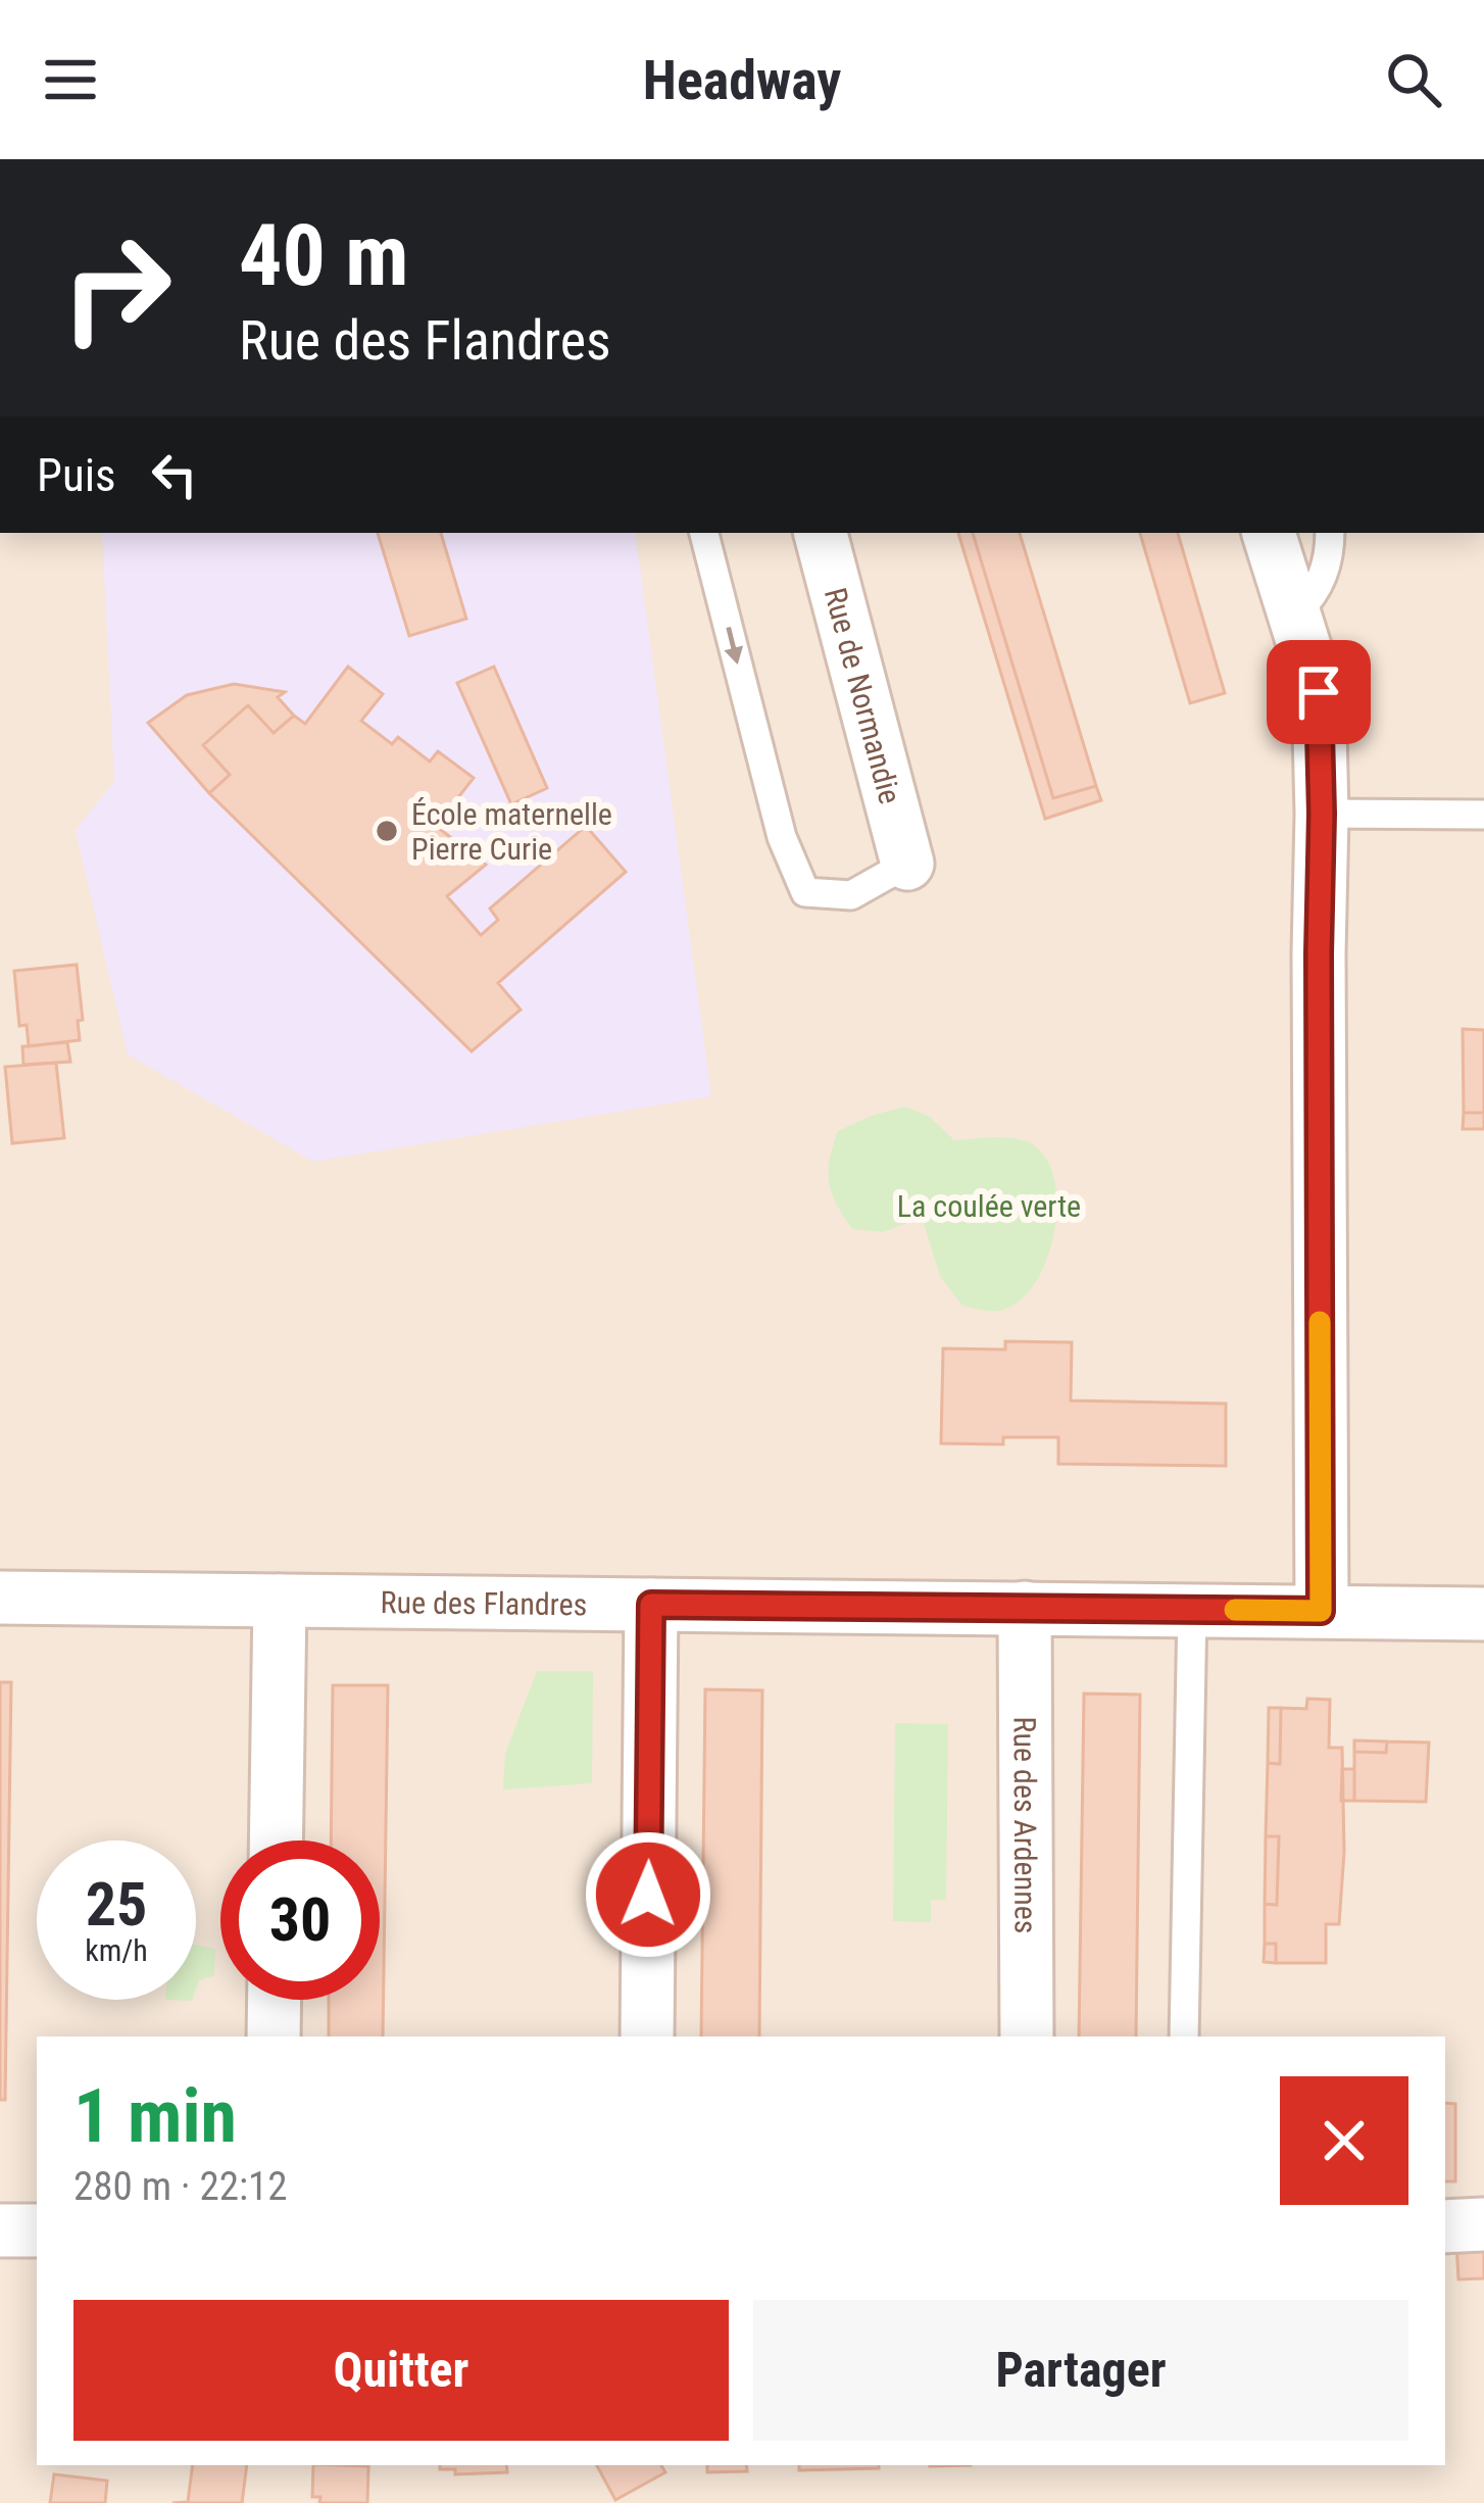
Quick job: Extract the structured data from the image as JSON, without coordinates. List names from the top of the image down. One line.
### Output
{"streets":{"street":["Rue de Normandie","Rue des Flandres","Rue des Ardennes"]},"crossings":[["Rue des Flandres","Rue des Ardennes"]],"parks":["La coulée verte"],"places":["École maternelle Pierre Curie"],"page":{"header":"Headway","turn":["40 m","Rue des Flandres"],"then":"Puis","speed":"25 km/h","limit":"30","heading":["1 min","280 m · 22:12"],"buttons":["Quitter","Partager"]}}
